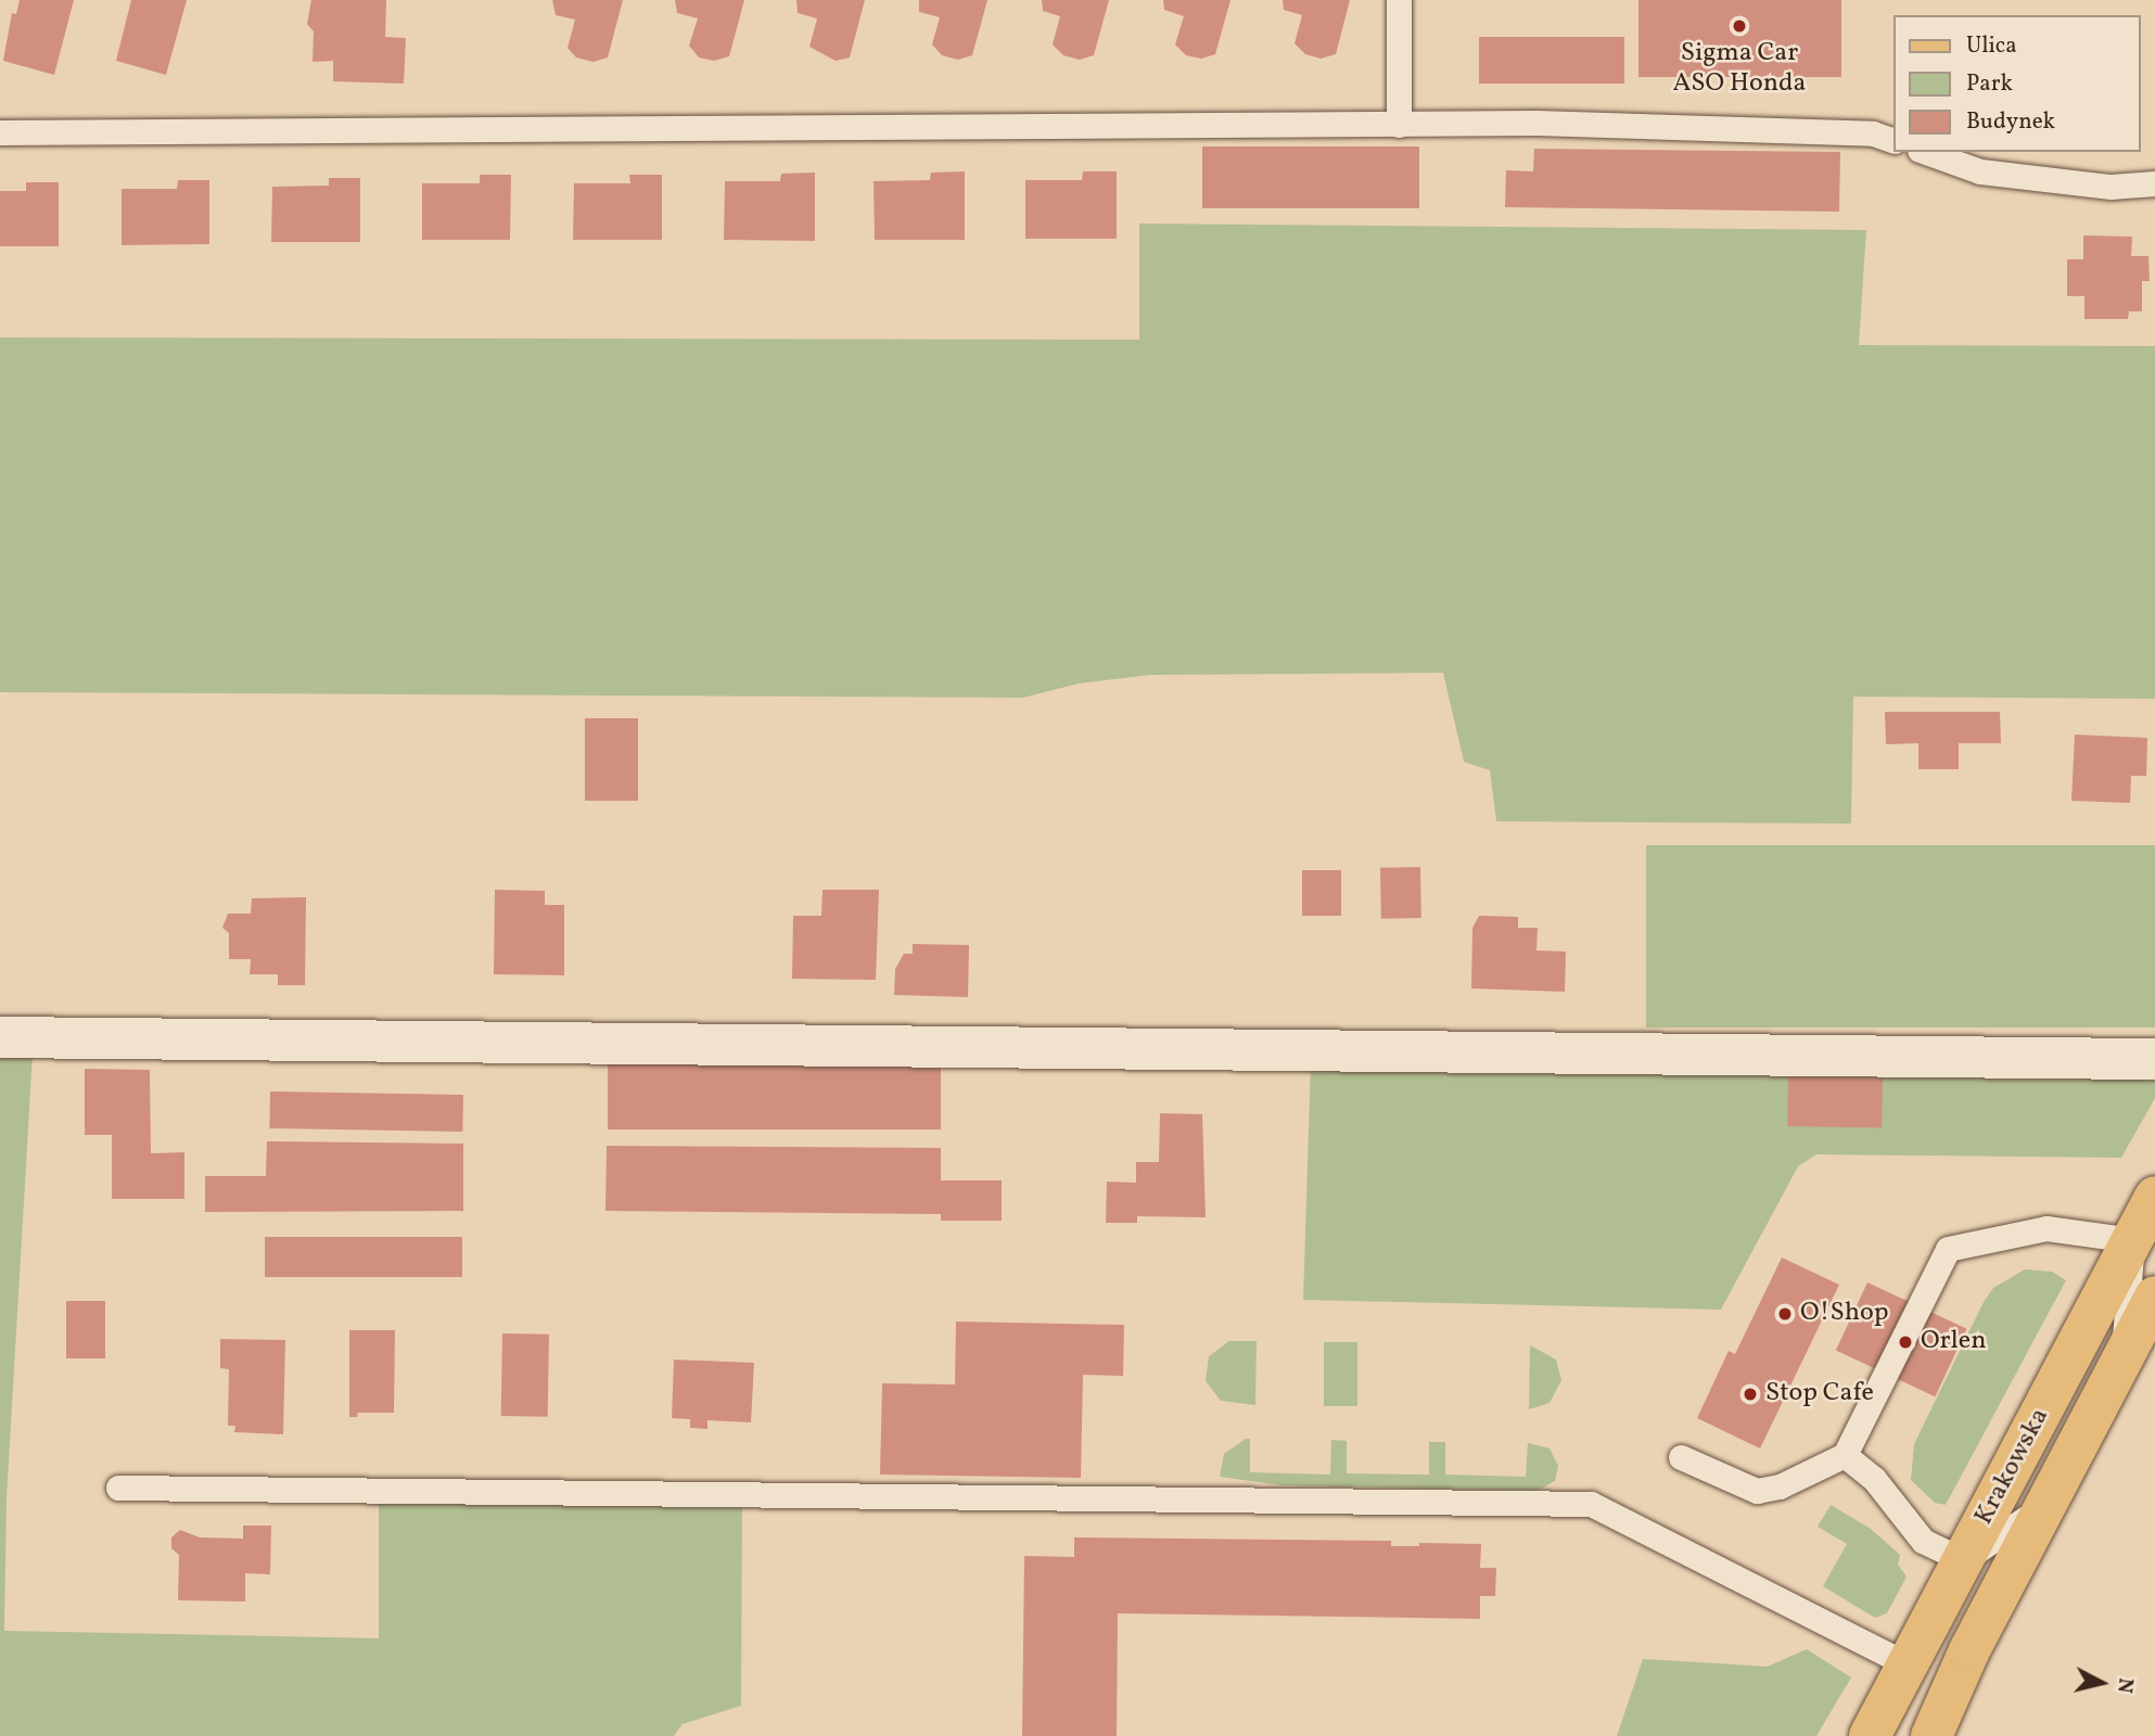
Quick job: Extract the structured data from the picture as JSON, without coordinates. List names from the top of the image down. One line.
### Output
{"streets":{"main road":["Krakowska"]},"places":["Sigma Car ASO Honda","O!Shop","Orlen","Stop Cafe"],"legend":["Ulica","Park","Budynek"],"north":"right"}
